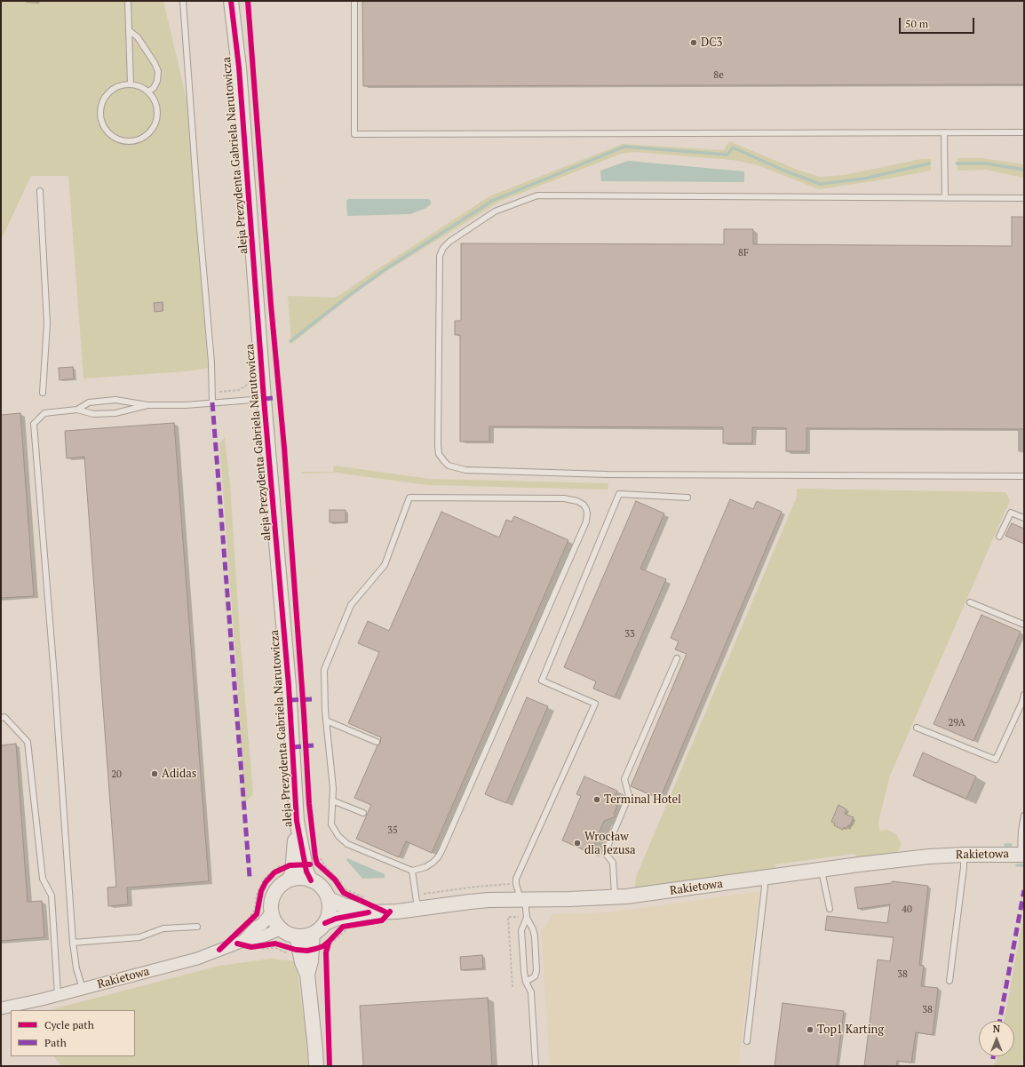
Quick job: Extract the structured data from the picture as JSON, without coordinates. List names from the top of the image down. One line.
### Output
{"streets":{"street":["aleja Prezydenta Gabriela Narutowicza","Rakietowa"]},"crossings":[["aleja Prezydenta Gabriela Narutowicza","Rakietowa"]],"places":["DC3","Adidas","Terminal Hotel","Wrocław dla Jezusa","Top1 Karting"],"house_numbers":["8e","8F","33","29A","20","35","40","38","38"],"legend":["Cycle path","Path"],"scale_bar":"50 m","north":"top"}
